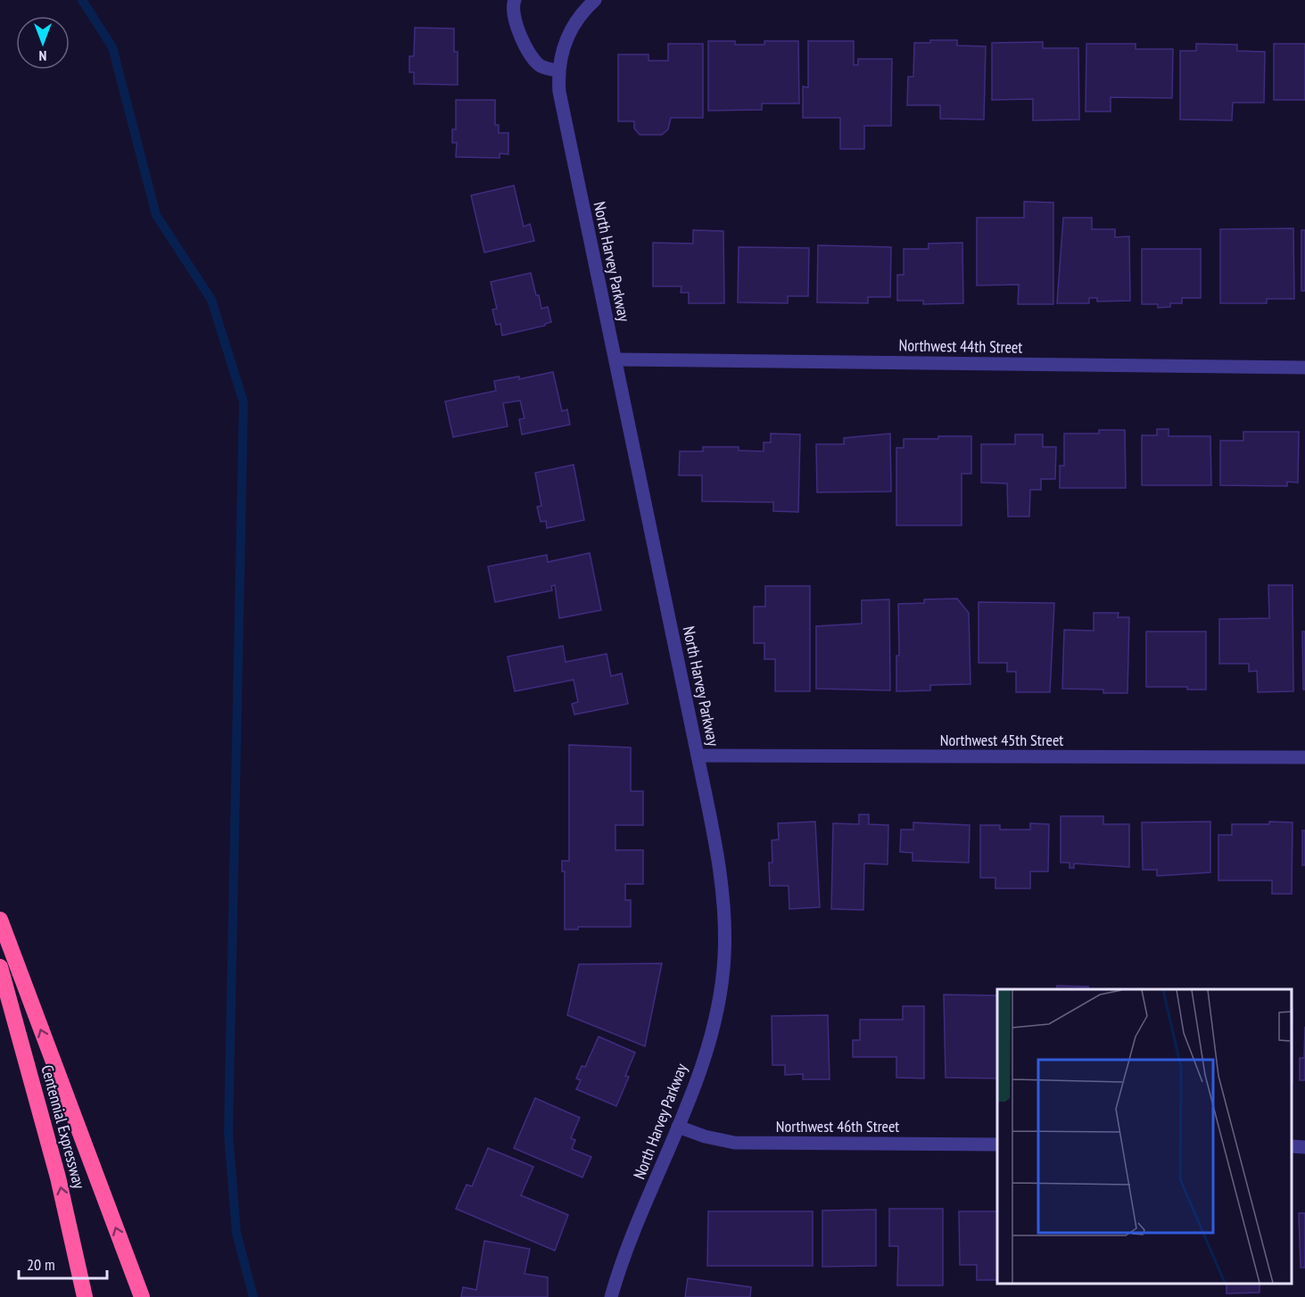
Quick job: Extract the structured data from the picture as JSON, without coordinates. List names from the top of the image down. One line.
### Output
{"streets":{"highway":["Centennial Expressway"],"street":["North Harvey Parkway","Northwest 44th Street","Northwest 45th Street","Northwest 46th Street"]},"crossings":[["North Harvey Parkway","Northwest 44th Street"],["North Harvey Parkway","Northwest 45th Street"],["North Harvey Parkway","Northwest 46th Street"]],"scale_bar":"20 m","north":"bottom"}
